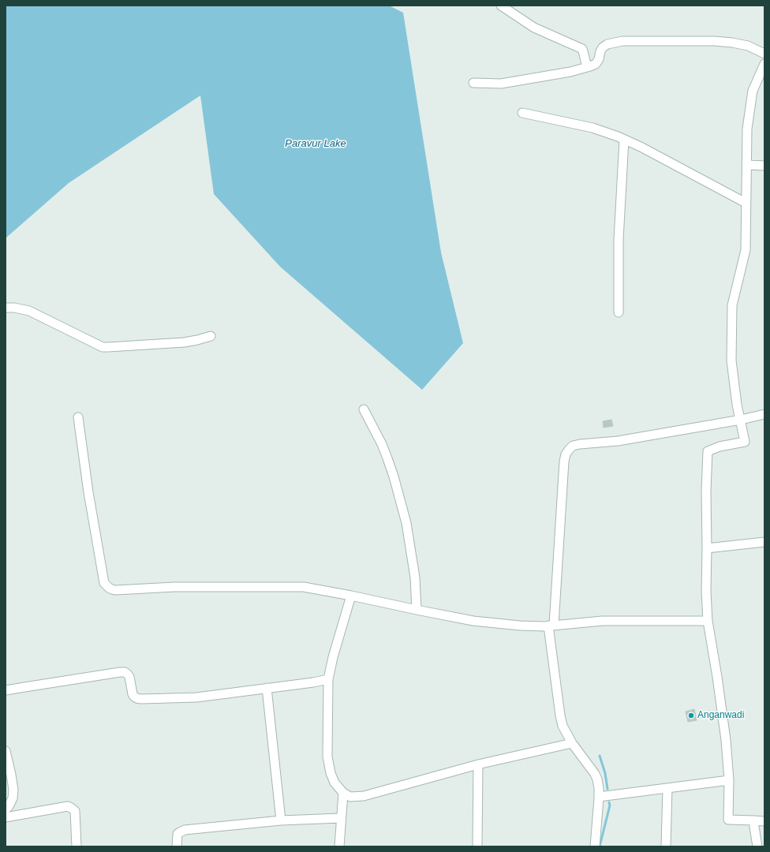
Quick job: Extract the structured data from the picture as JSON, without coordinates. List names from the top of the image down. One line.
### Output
{"water":["Paravur Lake"],"places":["Anganwadi"]}
